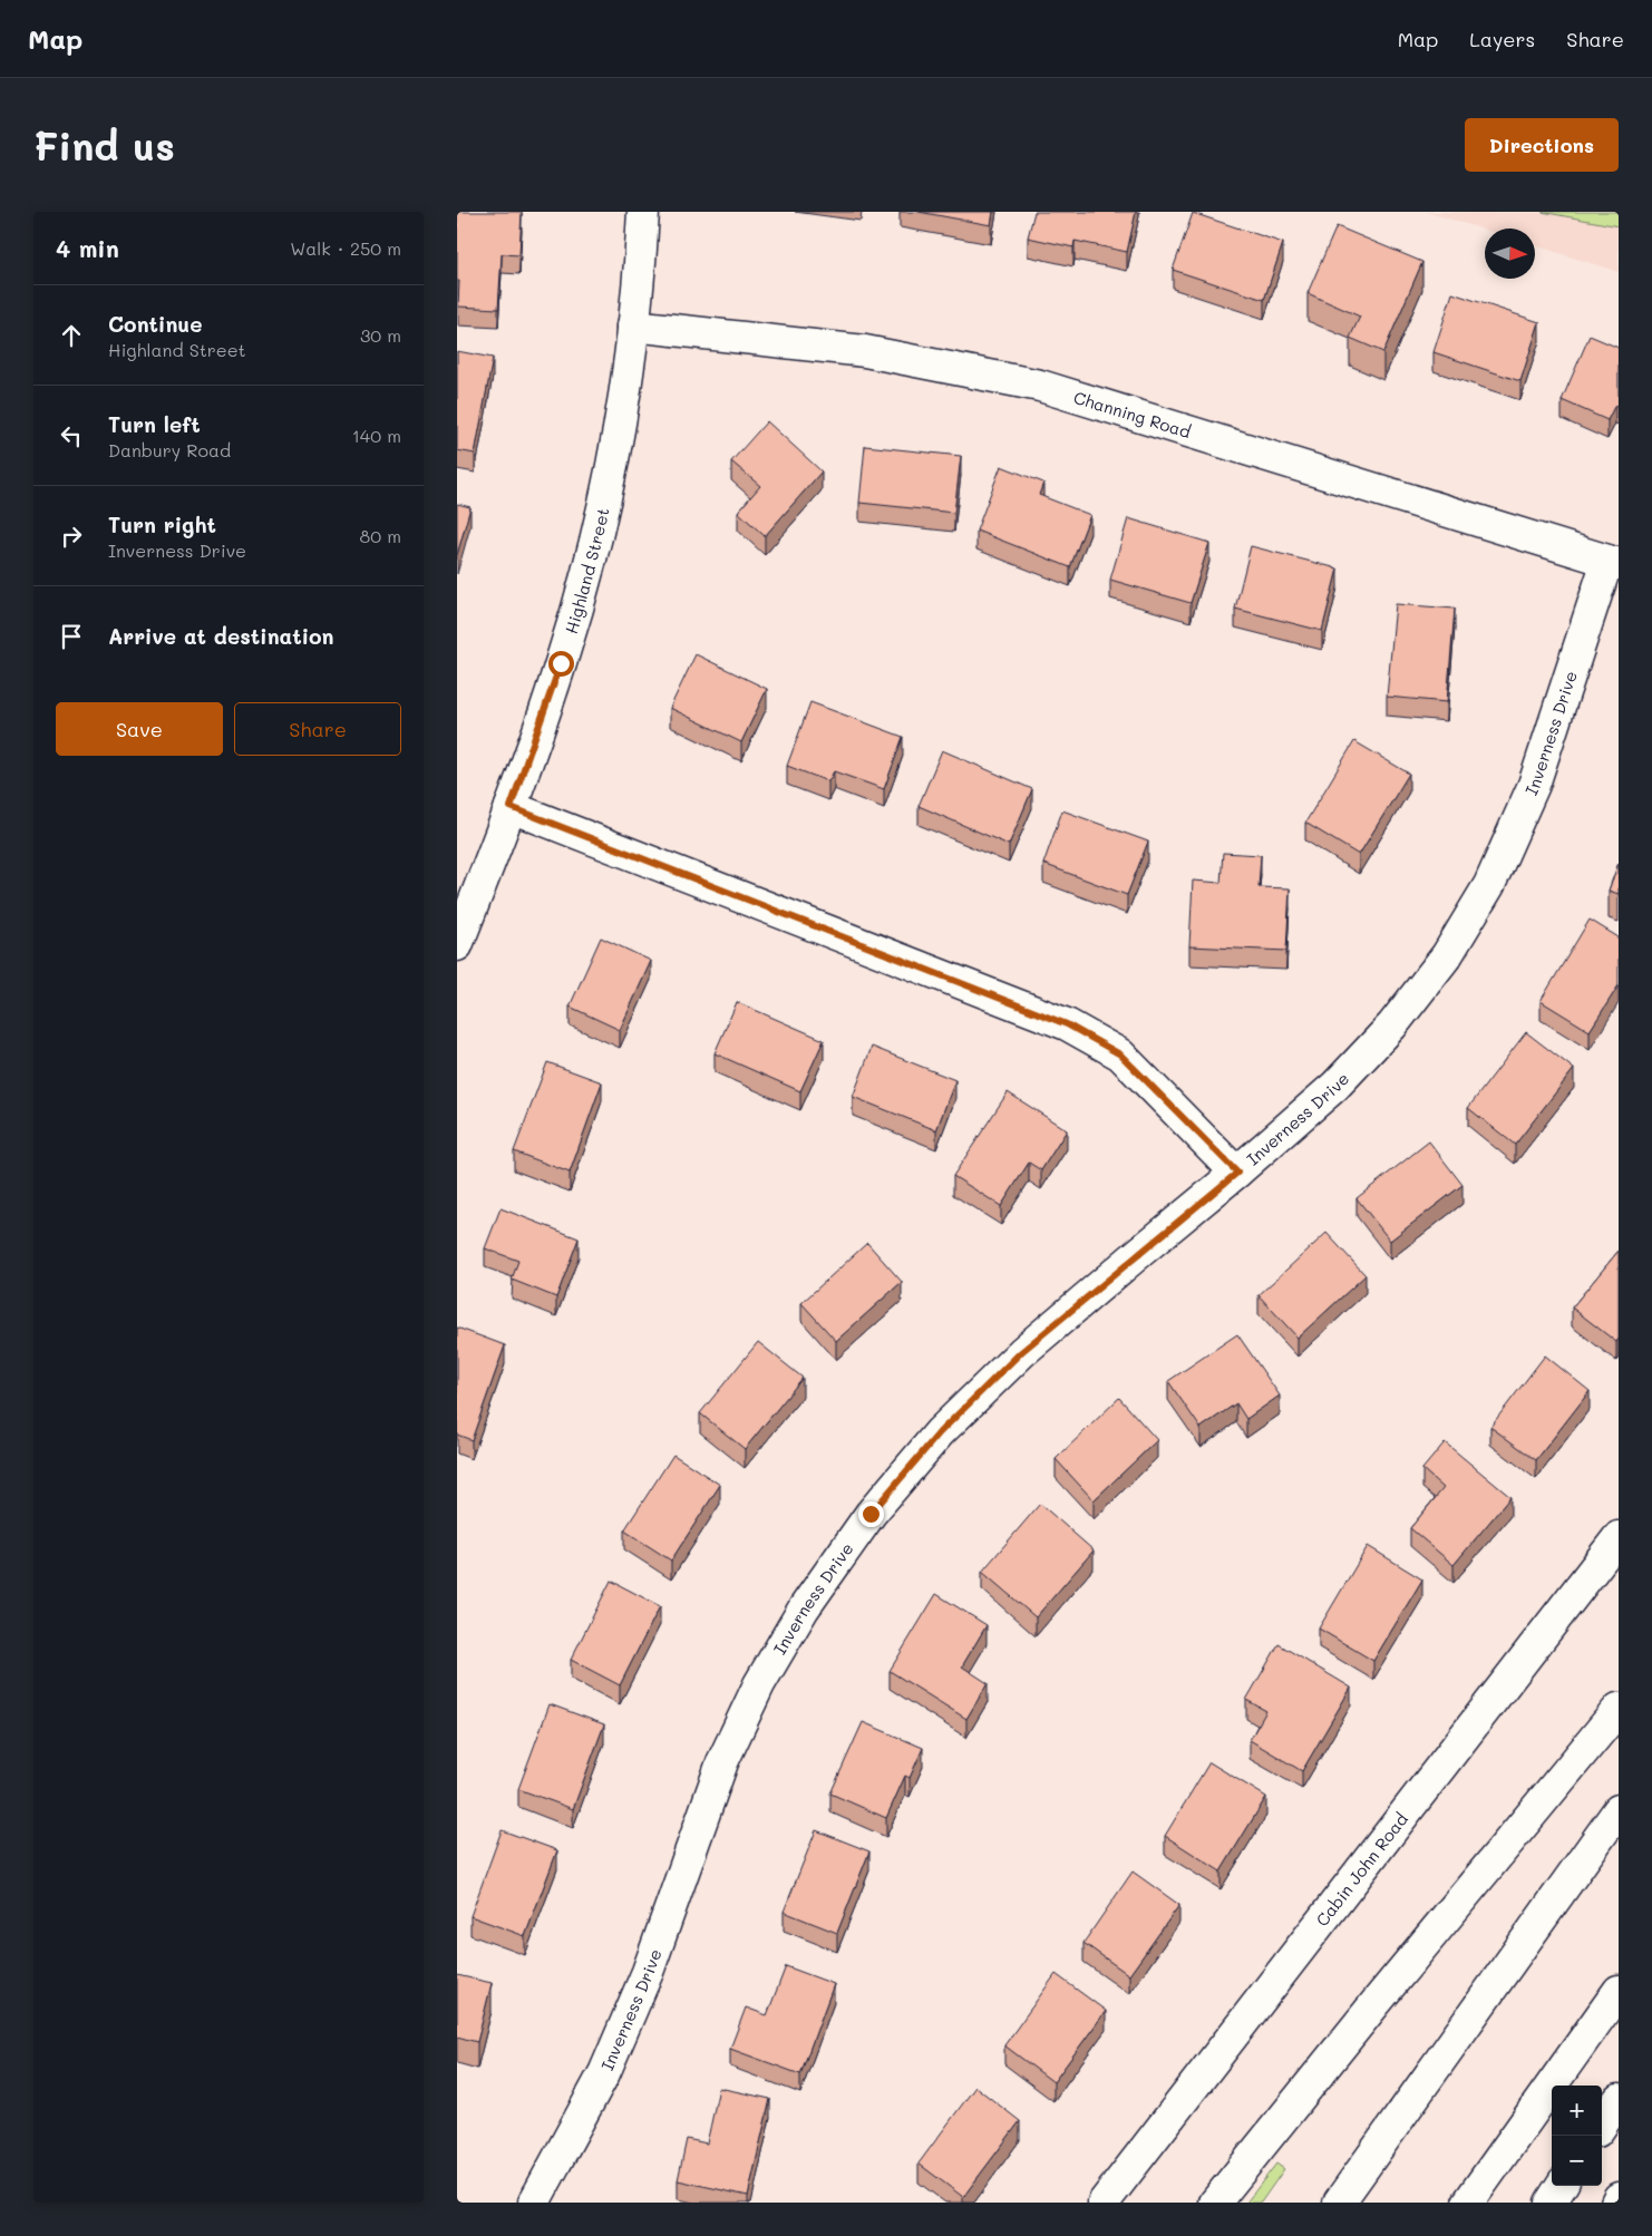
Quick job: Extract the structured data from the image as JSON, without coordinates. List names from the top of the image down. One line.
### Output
{"streets":{"main road":["Channing Road","Highland Street","Inverness Drive","Cabin John Road"]},"crossings":[["Channing Road","Highland Street"],["Channing Road","Inverness Drive"]],"north":"right","page":{"header":"Map","nav":["Map","Layers","Share"],"buttons":["Directions",["Save","Share"]],"title":"Find us","heading":["4 min","Walk · 250 m"],"list":[["Continue","Highland Street","30 m"],["Turn left","Danbury Road","140 m"],["Turn right","Inverness Drive","80 m"],"Arrive at destination"],"map_buttons":["+","−"]}}
